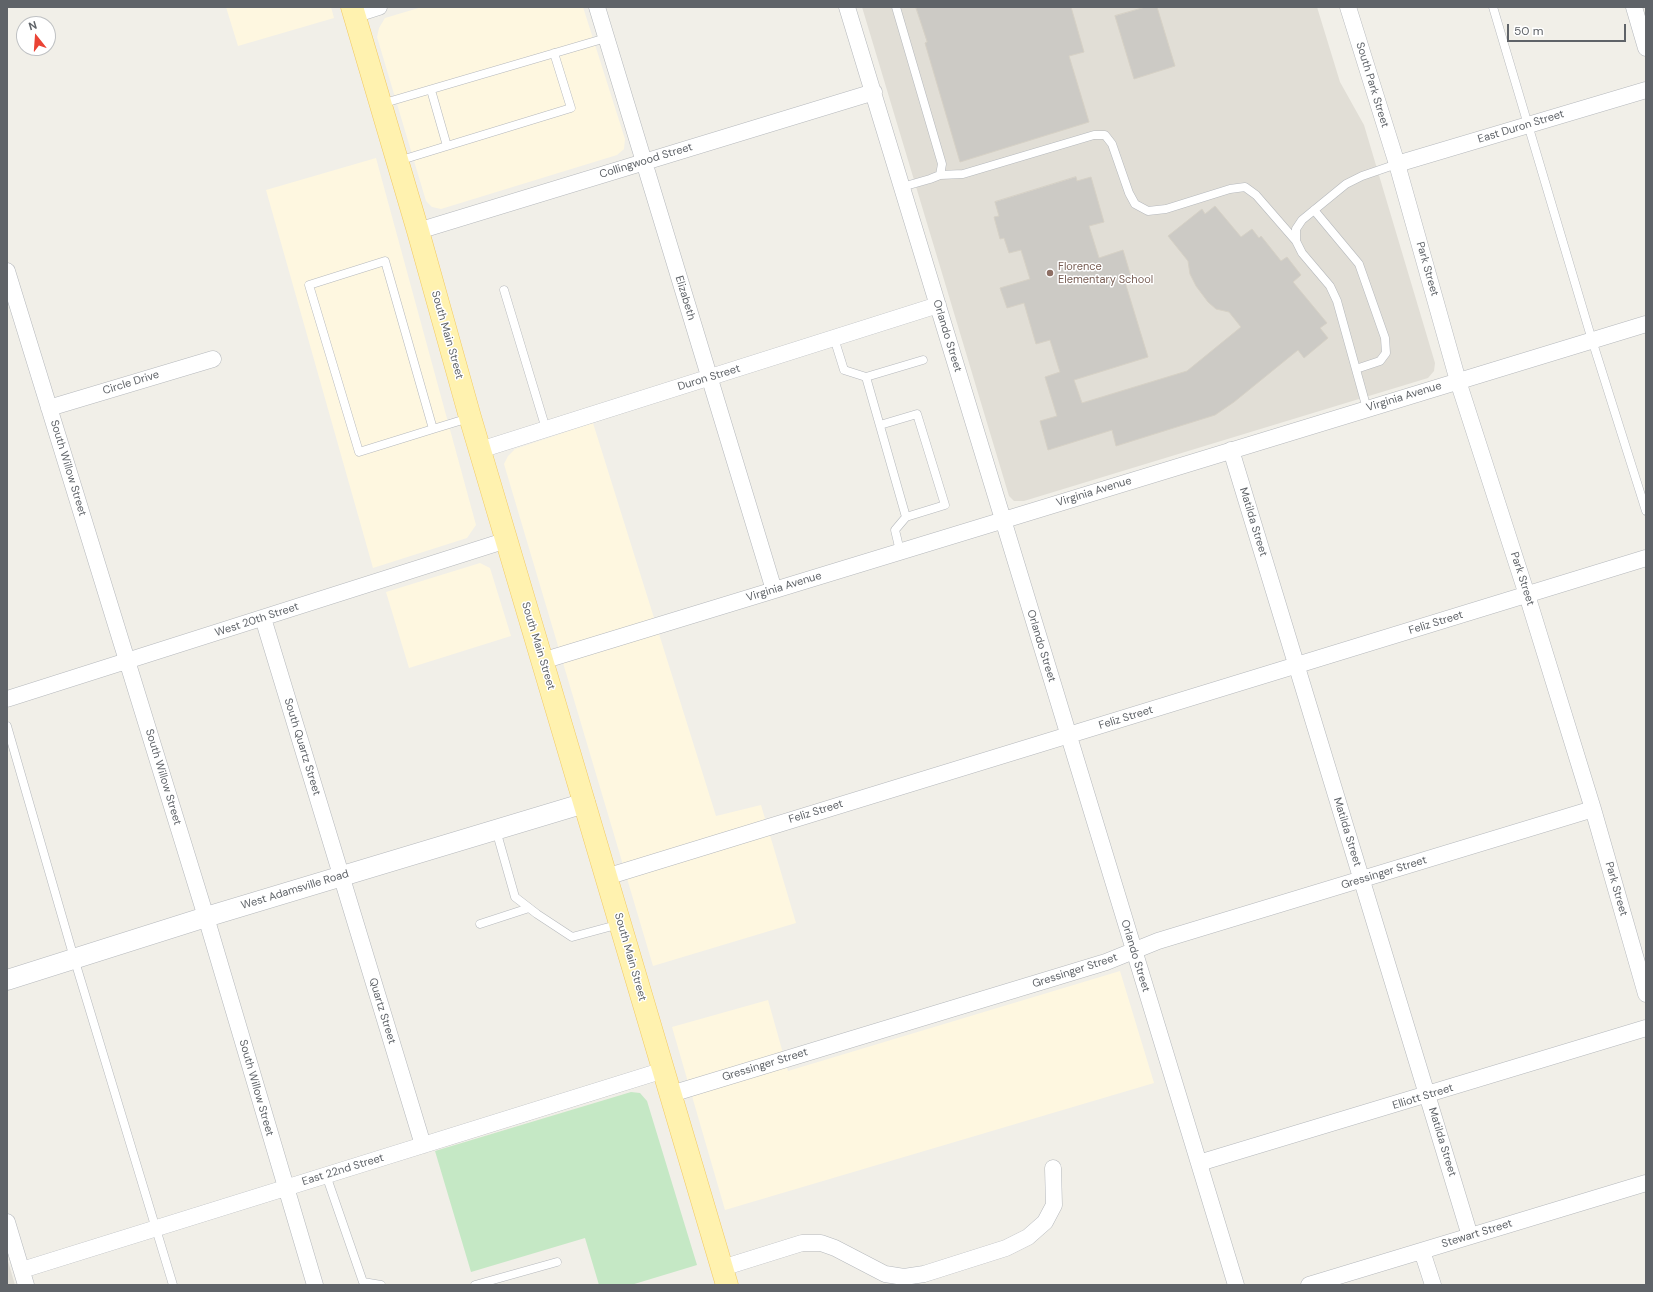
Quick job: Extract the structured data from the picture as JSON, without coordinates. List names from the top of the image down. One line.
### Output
{"streets":{"main road":["South Main Street"],"street":["South Park Street","East Duron Street","Collingwood Street","Park Street","Elizabeth","Orlando Street","Duron Street","Circle Drive","Virginia Avenue","South Willow Street","Matilda Street","West 20th Street","Feliz Street","South Quartz Street","Gressinger Street","West Adamsville Road","Quartz Street","Elliott Street","East 22nd Street","Stewart Street"]},"crossings":[["South Park Street","East Duron Street"],["South Park Street","Park Street"],["East Duron Street","Park Street"],["Collingwood Street","Elizabeth"],["Collingwood Street","South Main Street"],["Collingwood Street","Orlando Street"],["Park Street","Virginia Avenue"],["Park Street","Feliz Street"],["Park Street","Gressinger Street"],["Elizabeth","Duron Street"],["Elizabeth","Virginia Avenue"],["South Main Street","Duron Street"],["South Main Street","Virginia Avenue"],["South Main Street","West 20th Street"],["South Main Street","Feliz Street"],["South Main Street","Gressinger Street"],["South Main Street","West Adamsville Road"],["South Main Street","East 22nd Street"],["Orlando Street","Duron Street"],["Orlando Street","Virginia Avenue"],["Orlando Street","Feliz Street"],["Orlando Street","Gressinger Street"],["Orlando Street","Elliott Street"],["Circle Drive","South Willow Street"],["Virginia Avenue","Matilda Street"],["South Willow Street","West 20th Street"],["South Willow Street","West Adamsville Road"],["South Willow Street","East 22nd Street"],["Matilda Street","Feliz Street"],["Matilda Street","Gressinger Street"],["Matilda Street","Elliott Street"],["Matilda Street","Stewart Street"],["West 20th Street","South Quartz Street"],["South Quartz Street","West Adamsville Road"],["South Quartz Street","Quartz Street"],["West Adamsville Road","Quartz Street"],["Quartz Street","East 22nd Street"]],"places":["Florence Elementary School"],"scale_bar":"50 m","north":"top"}
